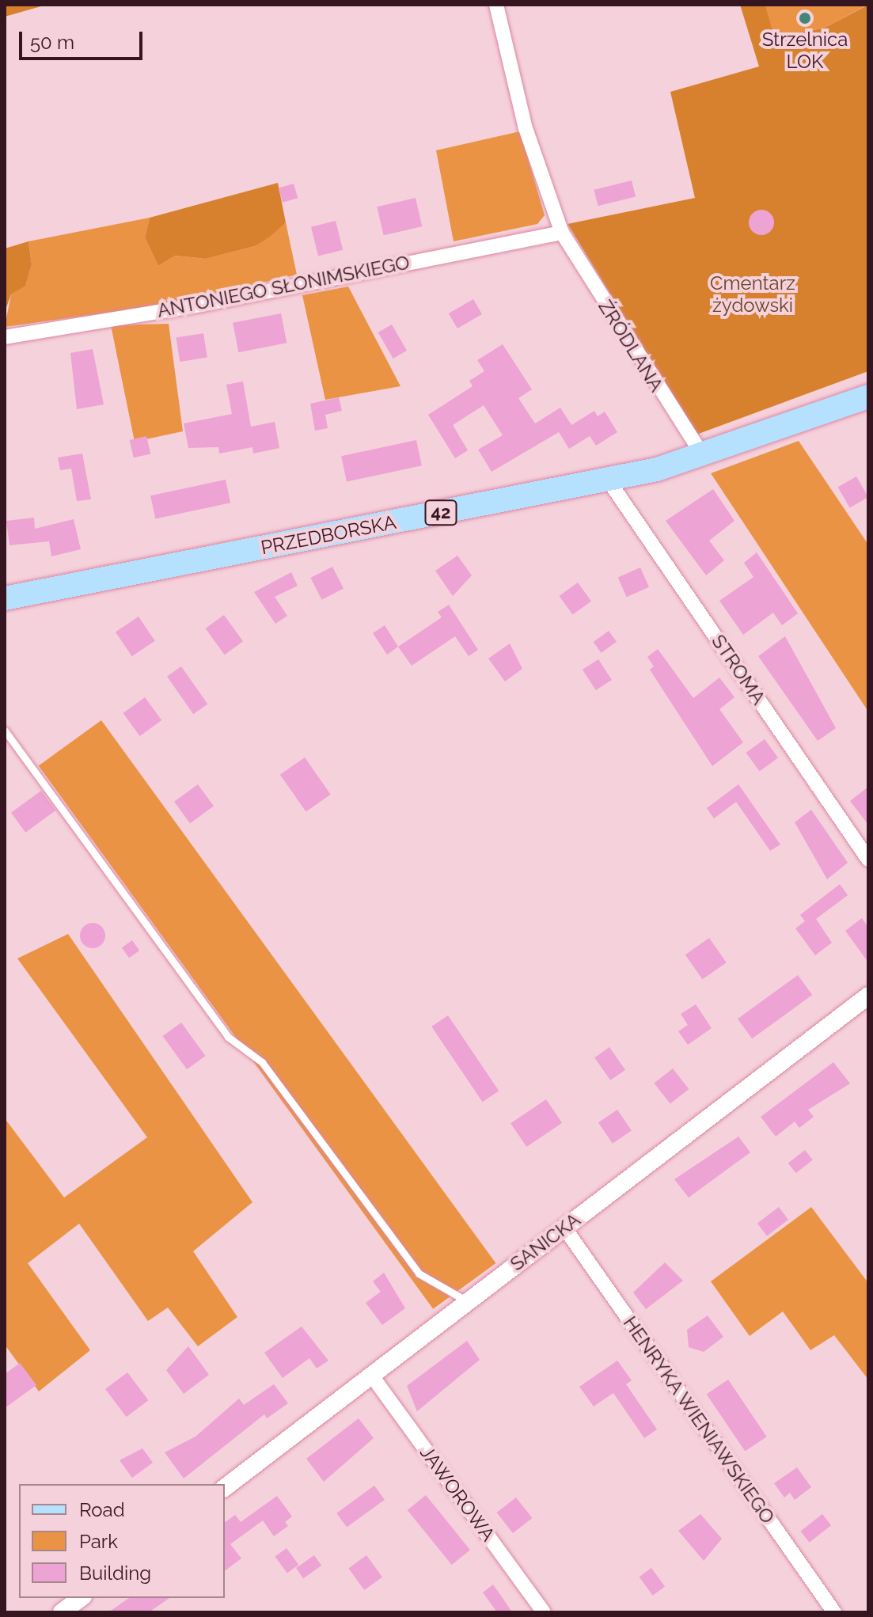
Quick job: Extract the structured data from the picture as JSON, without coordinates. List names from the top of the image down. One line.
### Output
{"streets":{"main road":["42","PRZEDBORSKA"],"street":["ANTONIEGO SŁONIMSKIEGO","ŹRÓDLANA","STROMA","SANICKA","HENRYKA WIENIAWSKIEGO","JAWOROWA"]},"crossings":[["ANTONIEGO SŁONIMSKIEGO","ŹRÓDLANA"],["ŹRÓDLANA","PRZEDBORSKA"],["PRZEDBORSKA","STROMA"],["SANICKA","HENRYKA WIENIAWSKIEGO"],["SANICKA","JAWOROWA"]],"parks":["Cmentarz żydowski"],"places":["Strzelnica LOK"],"legend":["Road","Park","Building"],"scale_bar":"50 m"}
